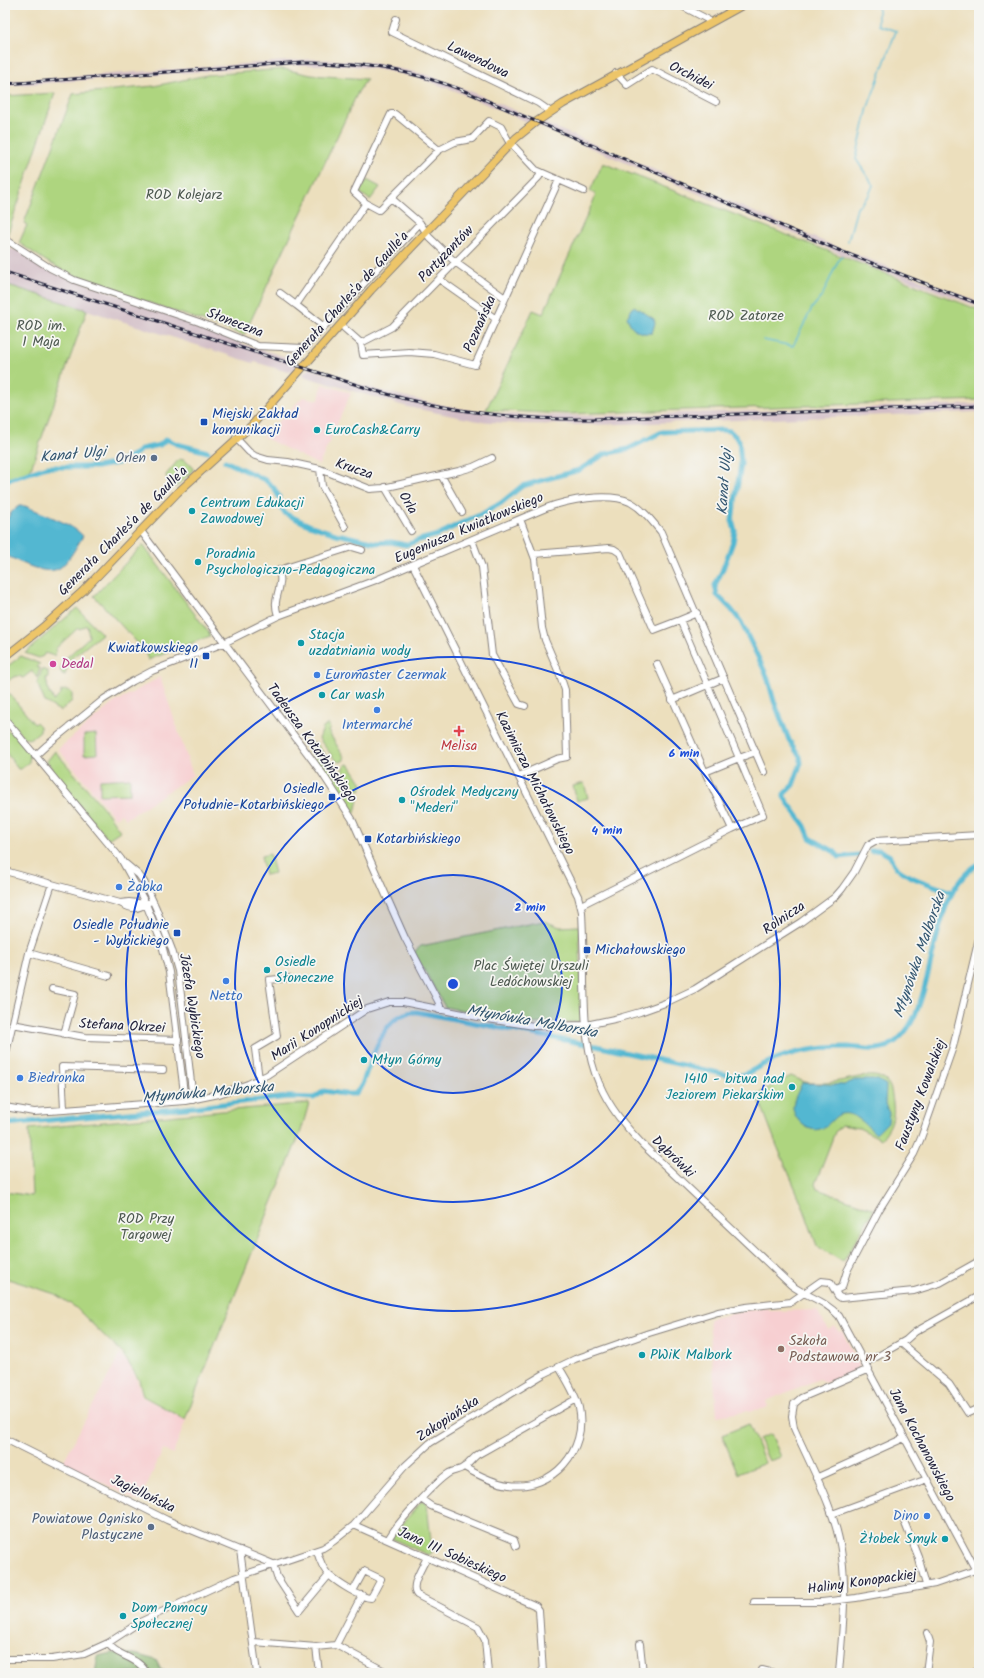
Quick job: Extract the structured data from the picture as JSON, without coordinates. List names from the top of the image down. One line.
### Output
{"streets":{"main road":["Generała Charles'a de Gaulle'a"],"street":["Lawendowa","Orchidei","Partyzantów","Słoneczna","Poznańska","Krucza","Orla","Eugeniusza Kwiatkowskiego","Tadeusza Kotarbińskiego","Kazimierza Michałowskiego","Rolnicza","Józefa Wybickiego","Stefana Okrzei","Marii Konopnickiej","Faustyny Kowalskiej","Dąbrówki","Zakopiańska","Jana Kochanowskiego","Jagiellońska","Jana III Sobieskiego","Haliny Konopackiej"]},"crossings":[["Lawendowa","Generała Charles'a de Gaulle'a"],["Orchidei","Generała Charles'a de Gaulle'a"],["Partyzantów","Poznańska"],["Generała Charles'a de Gaulle'a","Krucza"],["Generała Charles'a de Gaulle'a","Tadeusza Kotarbińskiego"],["Krucza","Orla"],["Eugeniusza Kwiatkowskiego","Tadeusza Kotarbińskiego"],["Eugeniusza Kwiatkowskiego","Kazimierza Michałowskiego"],["Eugeniusza Kwiatkowskiego","Józefa Wybickiego"],["Tadeusza Kotarbińskiego","Marii Konopnickiej"],["Kazimierza Michałowskiego","Rolnicza"],["Kazimierza Michałowskiego","Marii Konopnickiej"],["Kazimierza Michałowskiego","Dąbrówki"],["Rolnicza","Marii Konopnickiej"],["Rolnicza","Dąbrówki"],["Józefa Wybickiego","Stefana Okrzei"],["Józefa Wybickiego","Marii Konopnickiej"],["Marii Konopnickiej","Dąbrówki"],["Dąbrówki","Jana Kochanowskiego"],["Zakopiańska","Jagiellońska"],["Zakopiańska","Jana III Sobieskiego"],["Jana Kochanowskiego","Haliny Konopackiej"]],"water":["Kanał Ulgi","Młynówka Malborska"],"parks":["ROD Kolejarz","ROD Zatorze","ROD im. 1 Maja","Plac Świętej Urszuli Ledóchowskiej","ROD Przy Targowej"],"places":{"transit":["Miejski Zakład komunikacji","Kwiatkowskiego II","Osiedle Południe-Kotarbińskiego","Kotarbińskiego","Osiedle Południe - Wybickiego","Michałowskiego"],"other":["EuroCash&Carry","Orlen","Centrum Edukacji Zawodowej","Poradnia Psychologiczno-Pedagogiczna","Stacja uzdatniania wody","Dedal","Euromaster Czermak","Car wash","Intermarché","Ośrodek Medyczny \"Mederi\"","Żabka","Osiedle Słoneczne","Netto","Młyn Górny","Biedronka","1410 - bitwa nad Jeziorem Piekarskim","Szkoła Podstawowa nr 3","PWiK Malbork","Dino","Powiatowe Ognisko Plastyczne","Żłobek Smyk","Dom Pomocy Społecznej"],"health":["Melisa"]},"rings":["6 min","4 min","2 min"]}
